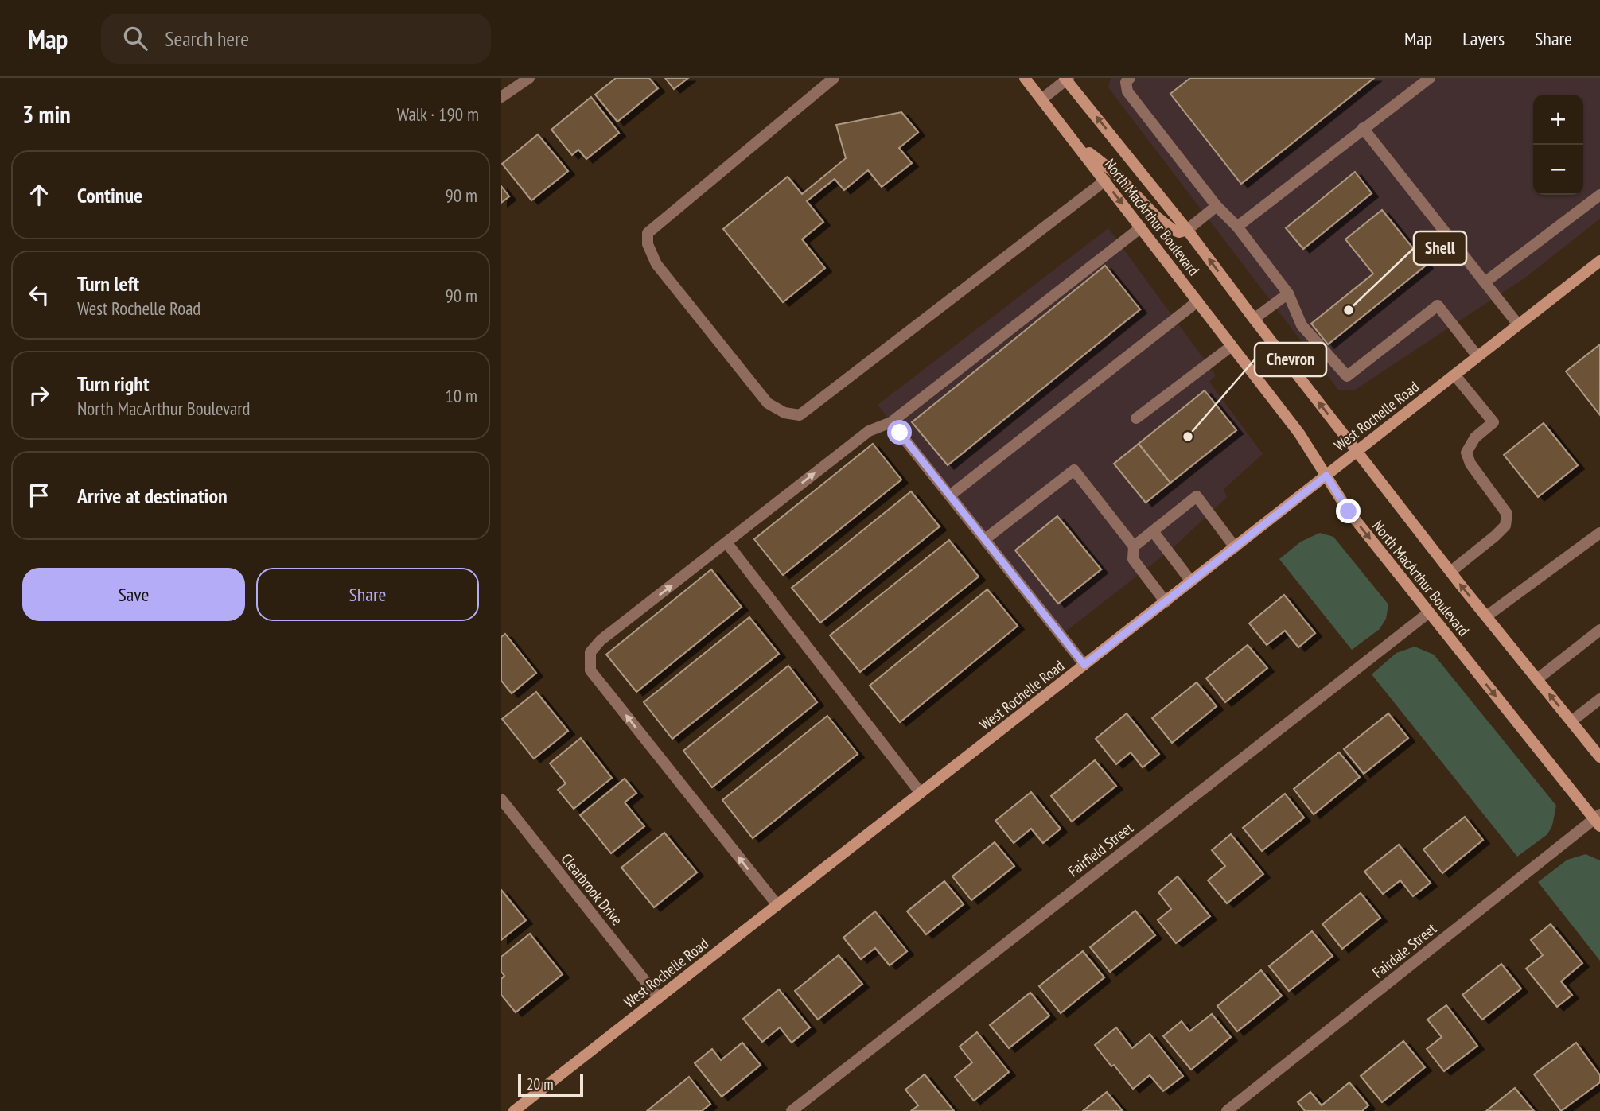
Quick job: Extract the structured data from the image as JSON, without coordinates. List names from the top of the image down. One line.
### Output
{"streets":{"main road":["North MacArthur Boulevard","West Rochelle Road"],"street":["Fairfield Street","Clearbrook Drive","Fairdale Street"]},"crossings":[["North MacArthur Boulevard","West Rochelle Road"],["North MacArthur Boulevard","Fairfield Street"],["North MacArthur Boulevard","Fairdale Street"],["West Rochelle Road","Clearbrook Drive"]],"places":["Shell","Chevron"],"scale_bar":"20 m","page":{"header":"Map","search":"Search here","nav":["Map","Layers","Share"],"heading":["3 min","Walk · 190 m"],"map_buttons":["+","−"],"list":[["Continue","90 m"],["Turn left","West Rochelle Road","90 m"],["Turn right","North MacArthur Boulevard","10 m"],"Arrive at destination"],"buttons":["Save","Share"],"scale":"20 m"}}
